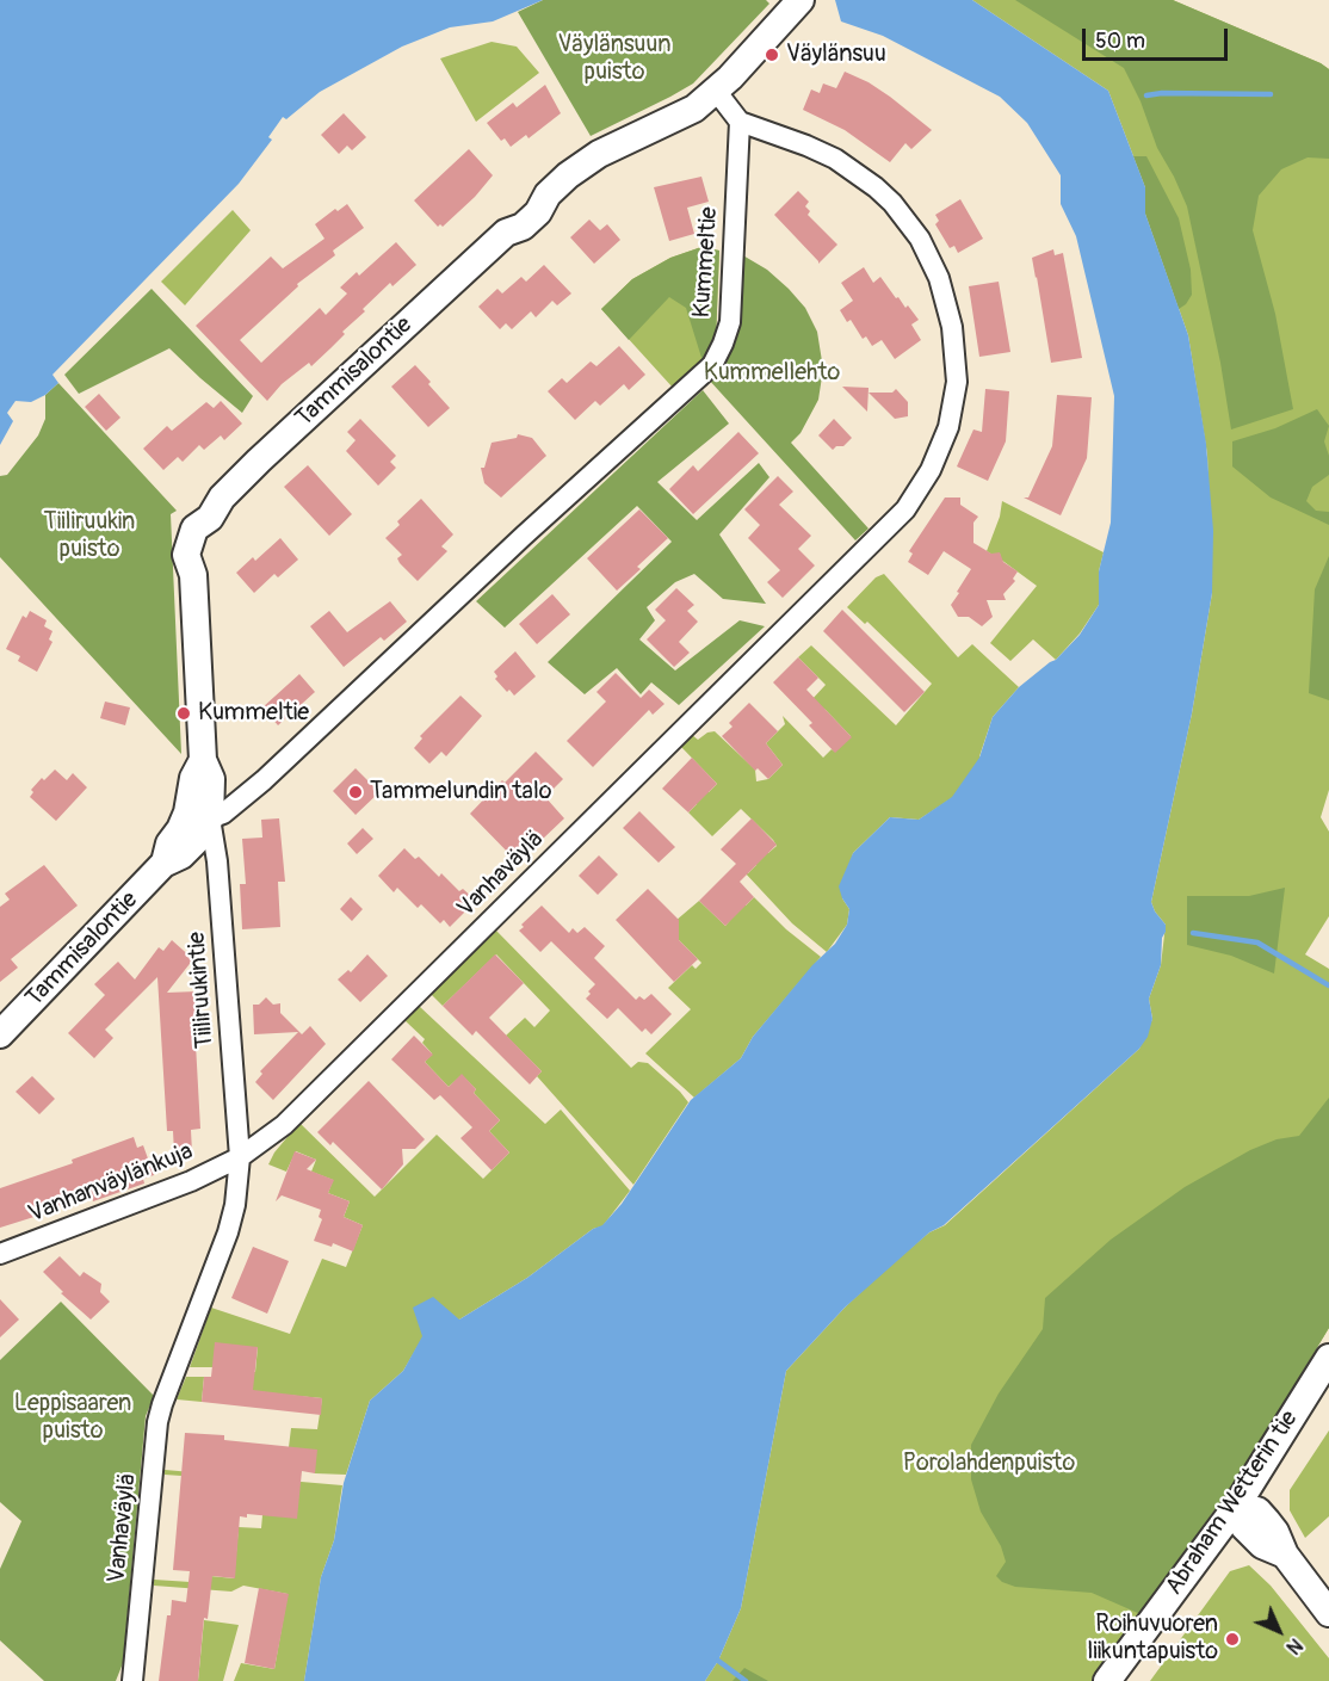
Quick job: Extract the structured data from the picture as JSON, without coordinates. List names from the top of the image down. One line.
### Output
{"streets":{"street":["Kummeltie","Tammisalontie","Vanhaväylä","Tiiliruukintie","Vanhanväylänkuja","Abraham Wetterin tie"]},"crossings":[["Kummeltie","Tammisalontie"],["Kummeltie","Vanhaväylä"],["Kummeltie","Tiiliruukintie"],["Tammisalontie","Tiiliruukintie"],["Vanhaväylä","Tiiliruukintie"],["Vanhaväylä","Vanhanväylänkuja"],["Tiiliruukintie","Vanhanväylänkuja"]],"parks":["Väylänsuun puisto","Kummellehto","Tiiliruukin puisto","Leppisaaren puisto","Porolahdenpuisto"],"places":["Väylänsuu","Kummeltie","Tammelundin talo","Roihuvuoren liikuntapuisto"],"scale_bar":"50 m","north":"bottom right"}
